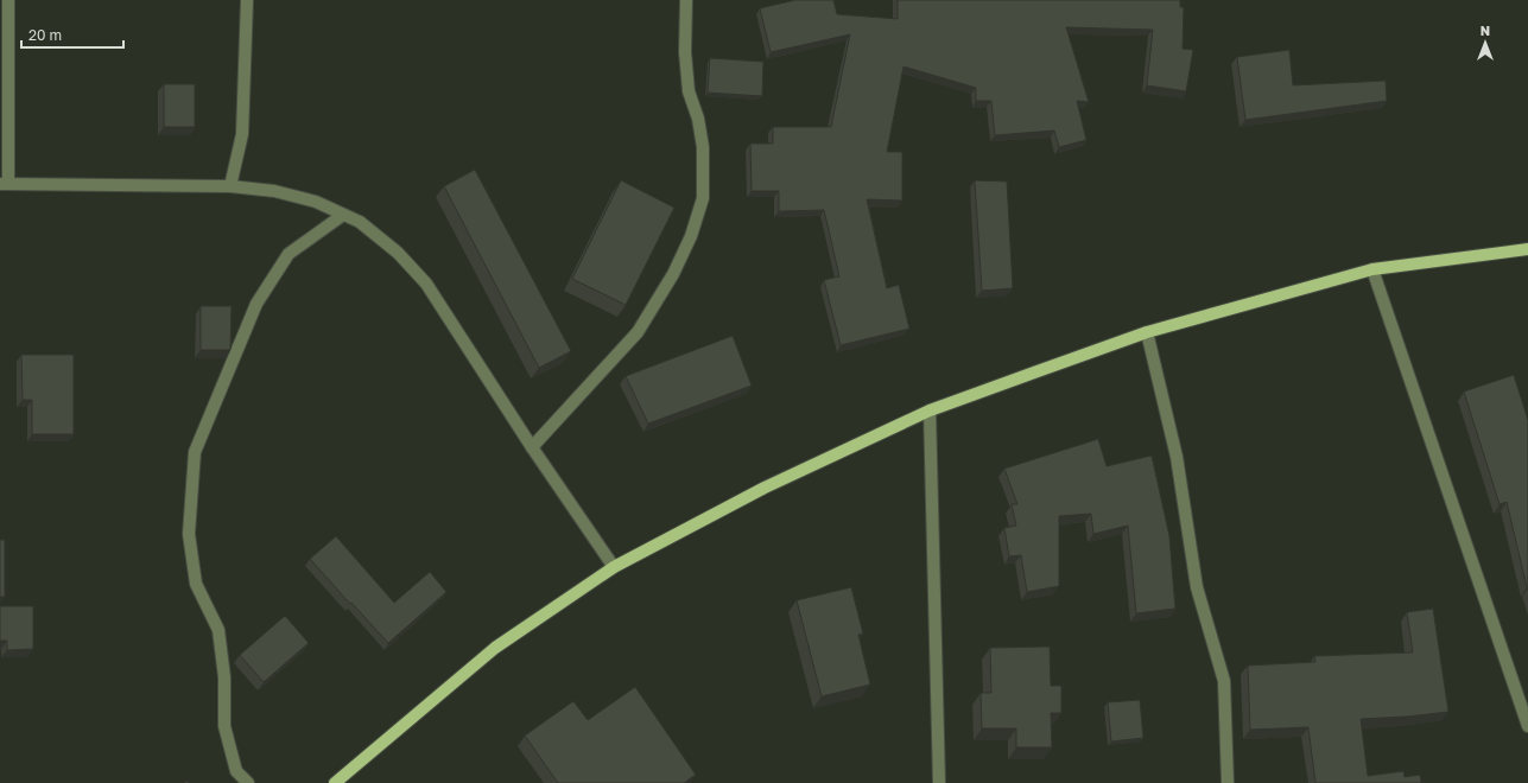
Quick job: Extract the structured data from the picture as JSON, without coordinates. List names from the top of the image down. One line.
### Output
{"scale_bar":"20 m","north":"top"}
